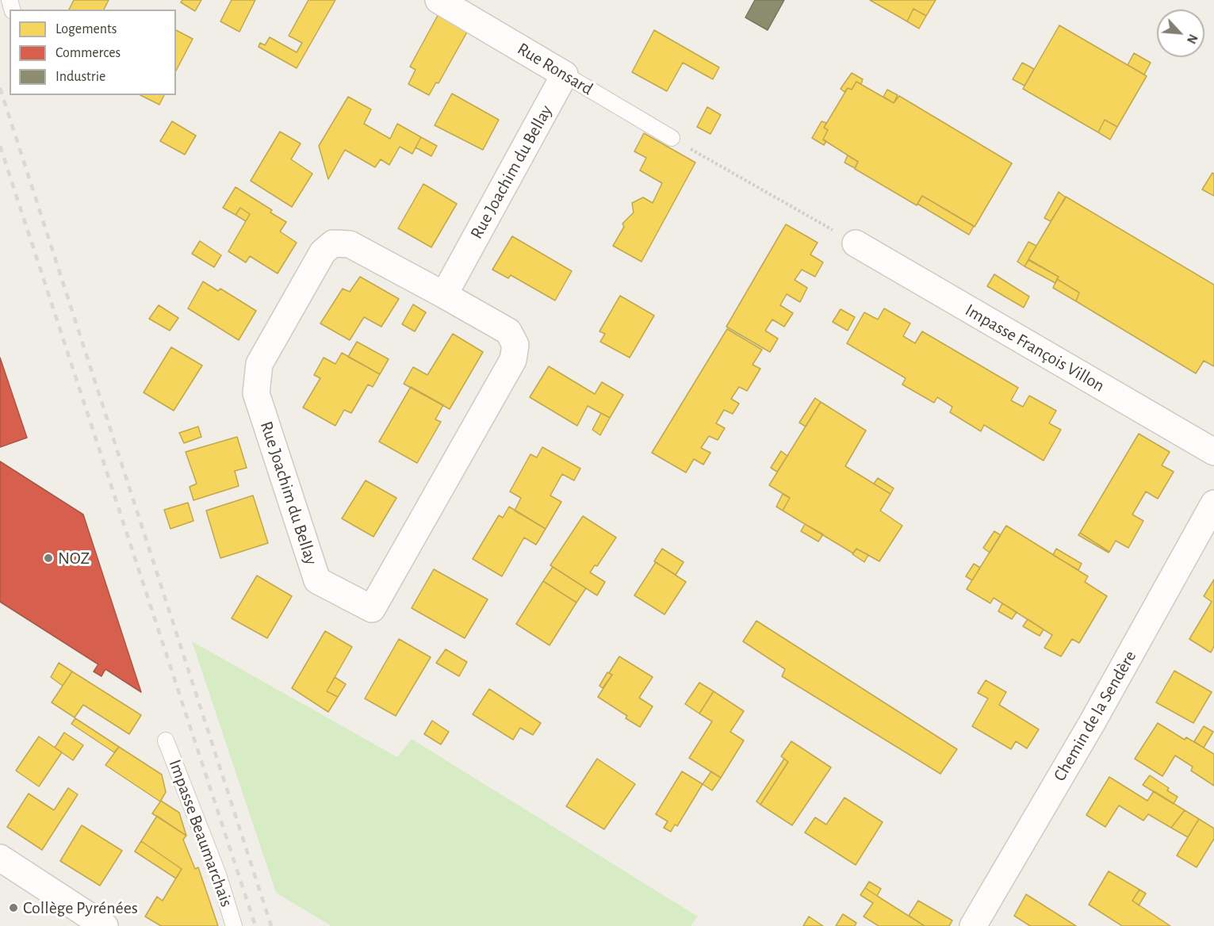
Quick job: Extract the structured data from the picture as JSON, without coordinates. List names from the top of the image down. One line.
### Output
{"streets":{"street":["Rue Ronsard","Rue Joachim du Bellay","Impasse François Villon","Chemin de la Sendère"],"lane":["Impasse Beaumarchais"]},"crossings":[["Rue Ronsard","Rue Joachim du Bellay"]],"places":["NOZ","Collège Pyrénées"],"legend":["Logements","Commerces","Industrie"],"north":"bottom right"}
